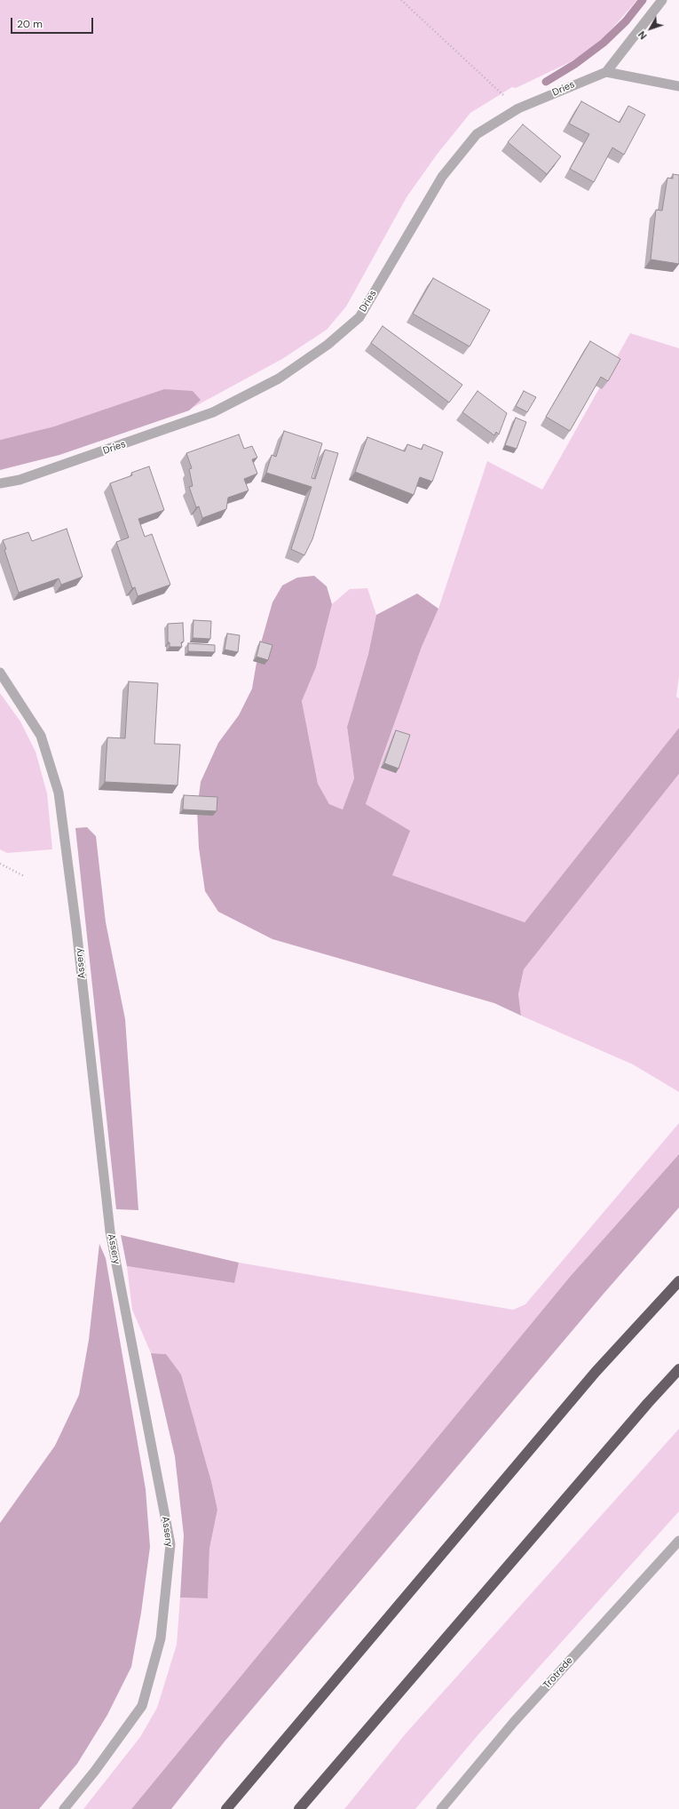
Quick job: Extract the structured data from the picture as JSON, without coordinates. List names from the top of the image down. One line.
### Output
{"streets":{"street":["Dries","Assery","Trotrede"]},"scale_bar":"20 m","north":"bottom left"}
